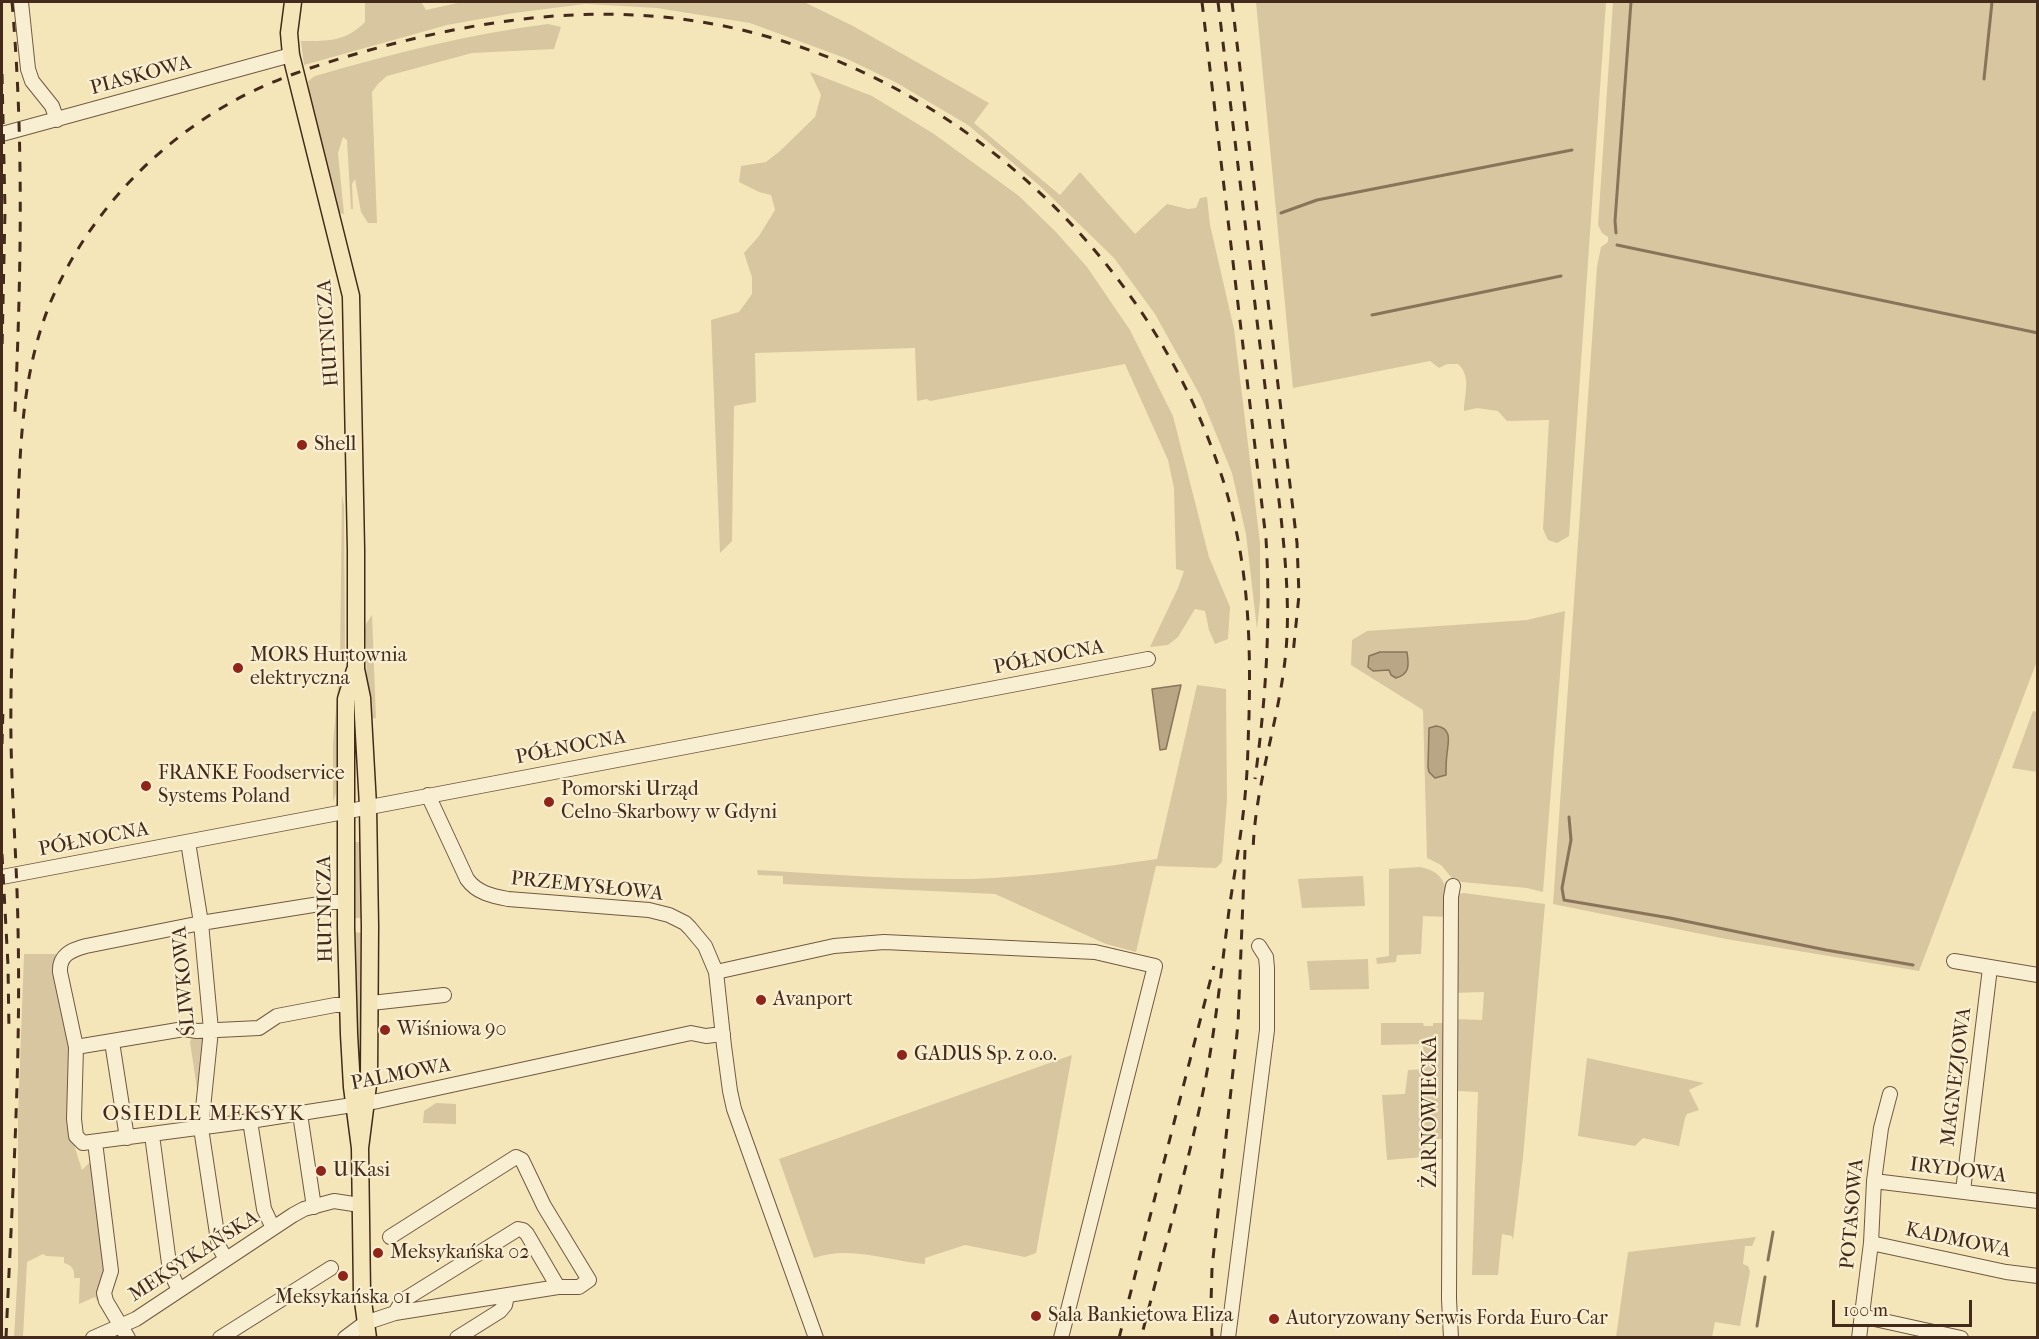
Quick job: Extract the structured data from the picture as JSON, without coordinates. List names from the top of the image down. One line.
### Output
{"streets":{"main road":["HUTNICZA"],"street":["PIASKOWA","PÓŁNOCNA","PRZEMYSŁOWA","ŚLIWKOWA","PALMOWA","MAGNEZJOWA","ŻARNOWIECKA","IRYDOWA","POTASOWA","KADMOWA","MEKSYKAŃSKA"]},"crossings":[["PIASKOWA","HUTNICZA"],["HUTNICZA","PÓŁNOCNA"],["HUTNICZA","PALMOWA"],["HUTNICZA","MEKSYKAŃSKA"],["PÓŁNOCNA","PRZEMYSŁOWA"],["PÓŁNOCNA","ŚLIWKOWA"],["PRZEMYSŁOWA","PALMOWA"],["ŚLIWKOWA","PALMOWA"],["ŚLIWKOWA","MEKSYKAŃSKA"],["MAGNEZJOWA","IRYDOWA"],["IRYDOWA","POTASOWA"],["POTASOWA","KADMOWA"]],"districts":["OSIEDLE MEKSYK"],"places":["Shell","MORS Hurtownia elektryczna","FRANKE Foodservice Systems Poland","Pomorski Urząd Celno-Skarbowy w Gdyni","Avanport","Wiśniowa 90","GADUS Sp. z o.o.","U Kasi","Meksykańska 02","Meksykańska 01","Sala Bankietowa Eliza","Autoryzowany Serwis Forda Euro-Car"],"scale_bar":"100 m"}
